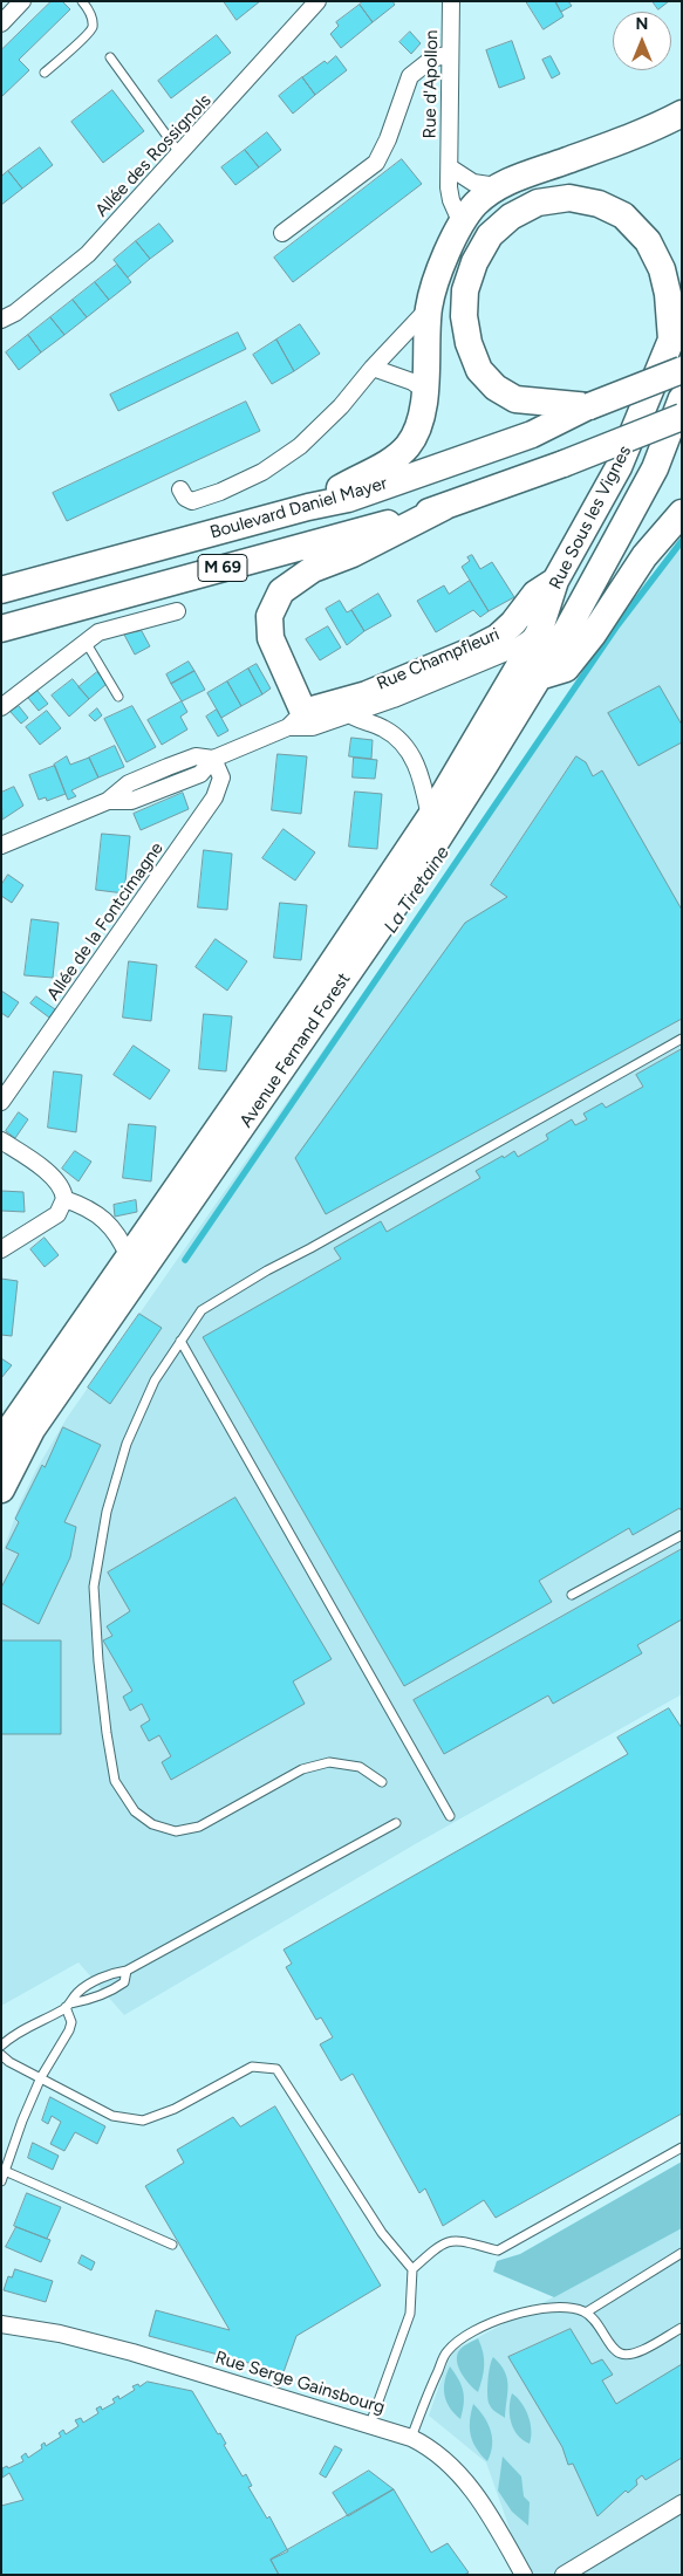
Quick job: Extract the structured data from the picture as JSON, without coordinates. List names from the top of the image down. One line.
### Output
{"streets":{"main road":["Boulevard Daniel Mayer","Rue Sous les Vignes","M 69","Avenue Fernand Forest"],"street":["Rue d'Apollon","Allée des Rossignols","Rue Champfleuri","Allée de la Fontcimagne","Rue Serge Gainsbourg"]},"crossings":[["Boulevard Daniel Mayer","Rue Sous les Vignes"],["Boulevard Daniel Mayer","M 69"],["Rue Sous les Vignes","M 69"],["Rue Sous les Vignes","Rue Champfleuri"],["Rue Sous les Vignes","Avenue Fernand Forest"],["Rue Champfleuri","Avenue Fernand Forest"]],"water":["La Tiretaine"],"north":"top"}
